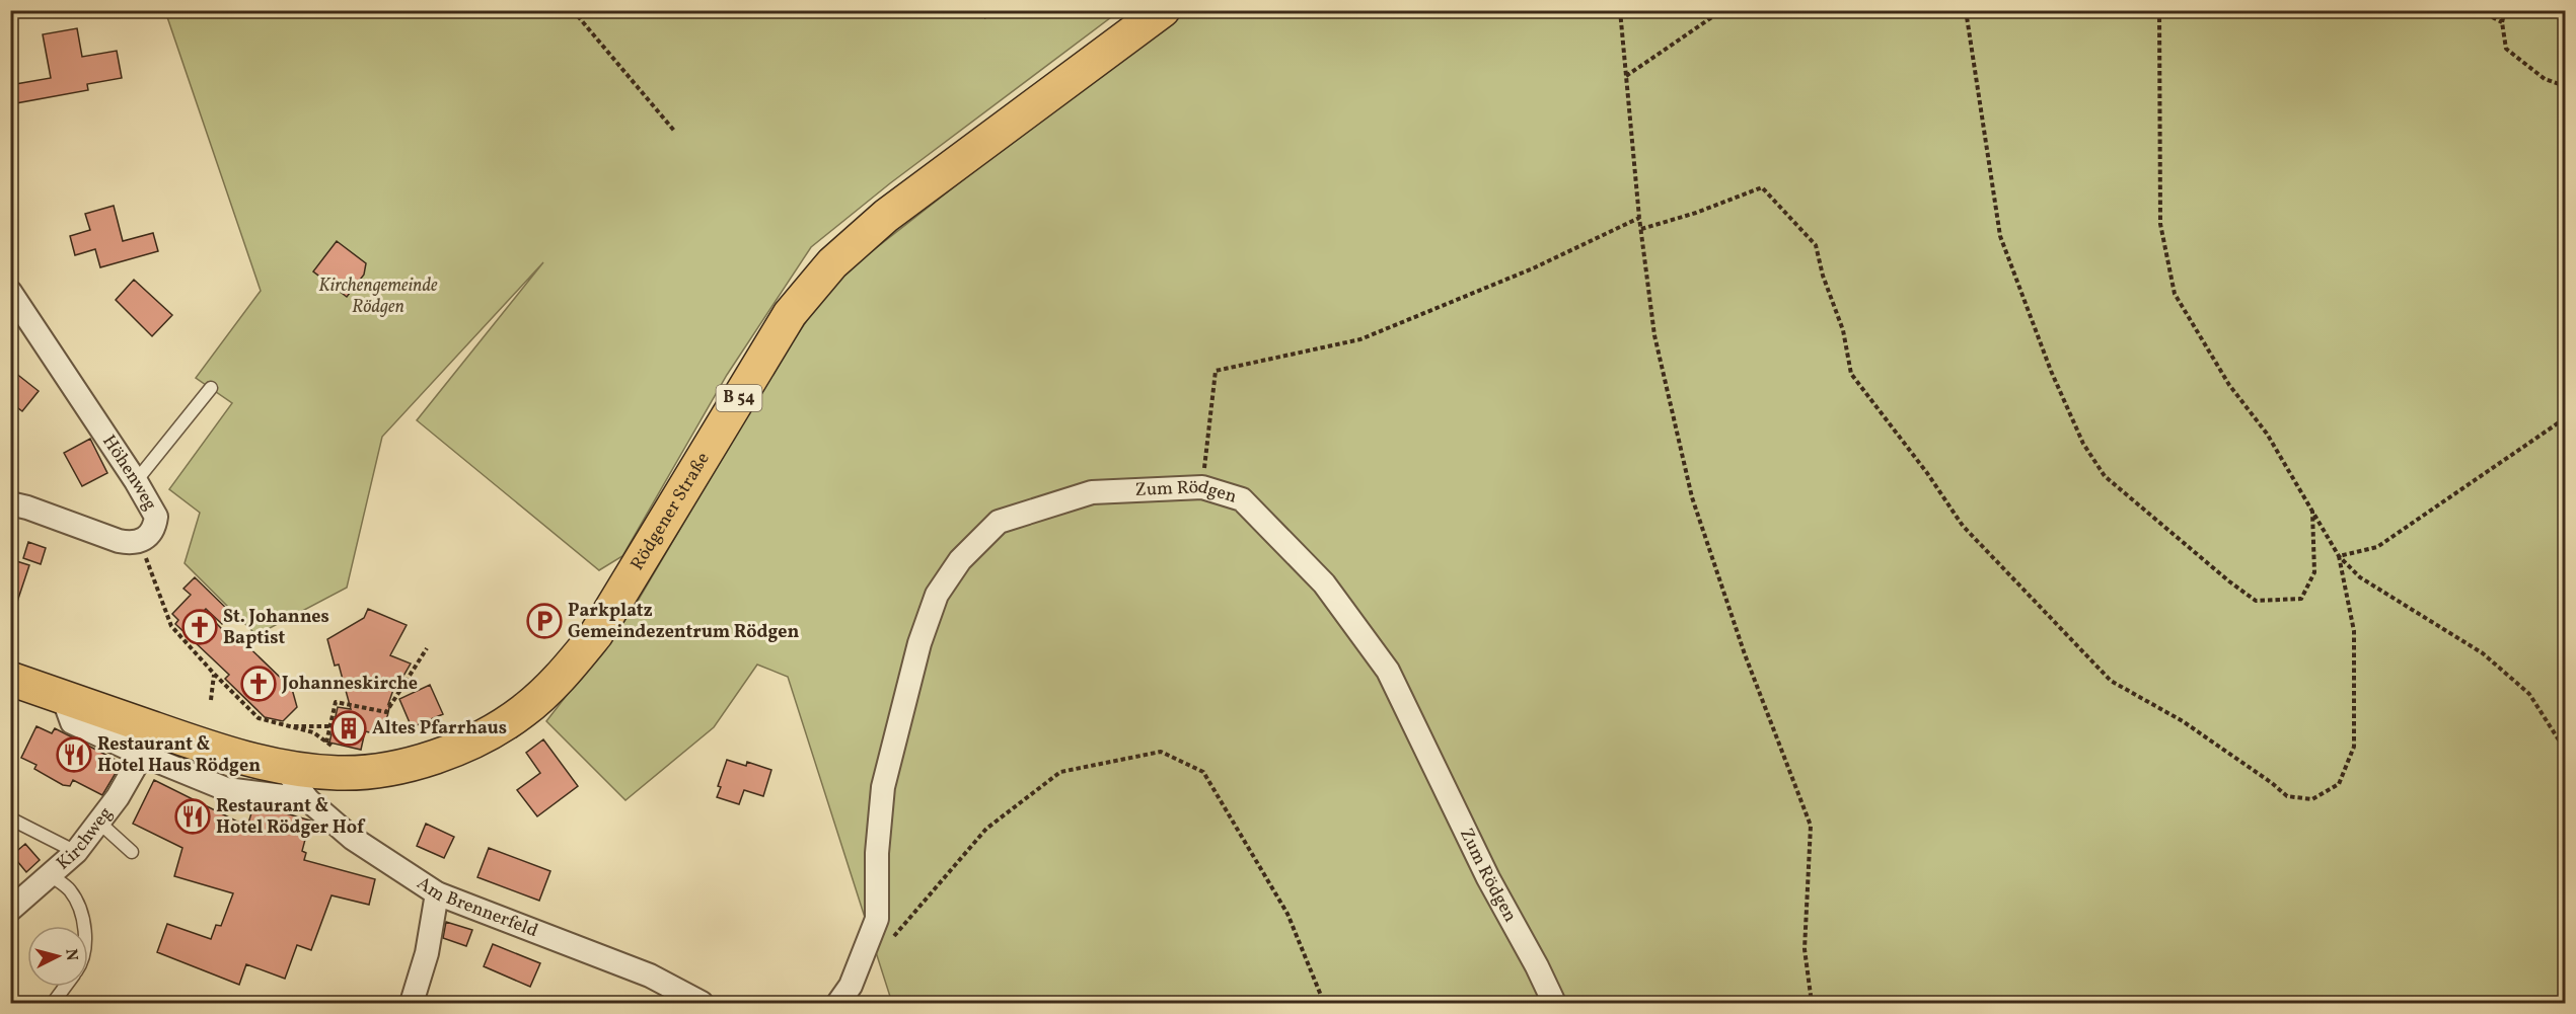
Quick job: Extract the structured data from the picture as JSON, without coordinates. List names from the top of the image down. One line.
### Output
{"streets":{"main road":["B 54","Rödgener Straße"],"street":["Höhenweg","Zum Rödgen","Kirchweg","Am Brennerfeld"]},"crossings":[["Rödgener Straße","Am Brennerfeld"]],"parks":["Kirchengemeinde Rödgen"],"places":{"parking":["Parkplatz Gemeindezentrum Rödgen"],"church":["St. Johannes Baptist","Johanneskirche"],"building":["Altes Pfarrhaus"],"restaurant":["Restaurant & Hotel Haus Rödgen","Restaurant & Hotel Rödger Hof"]},"north":"right"}
